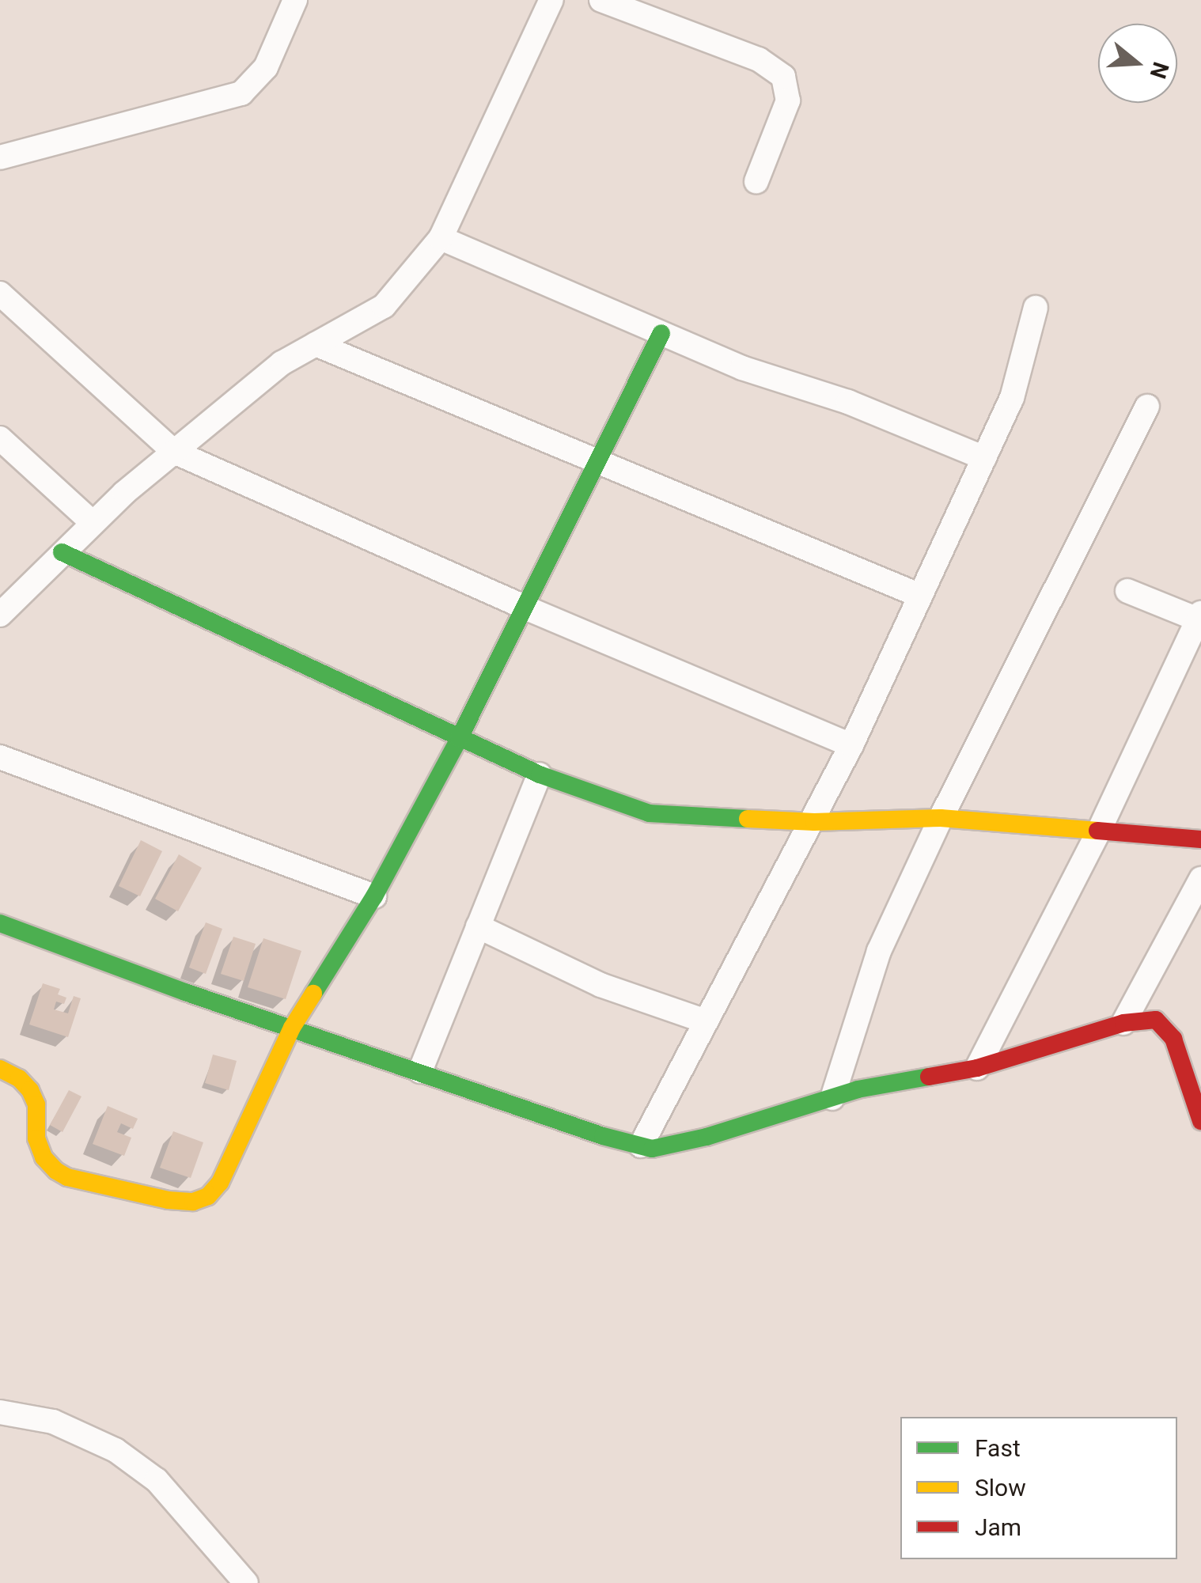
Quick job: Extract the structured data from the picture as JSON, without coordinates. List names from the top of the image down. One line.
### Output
{"legend":["Fast","Slow","Jam"],"north":"right"}
